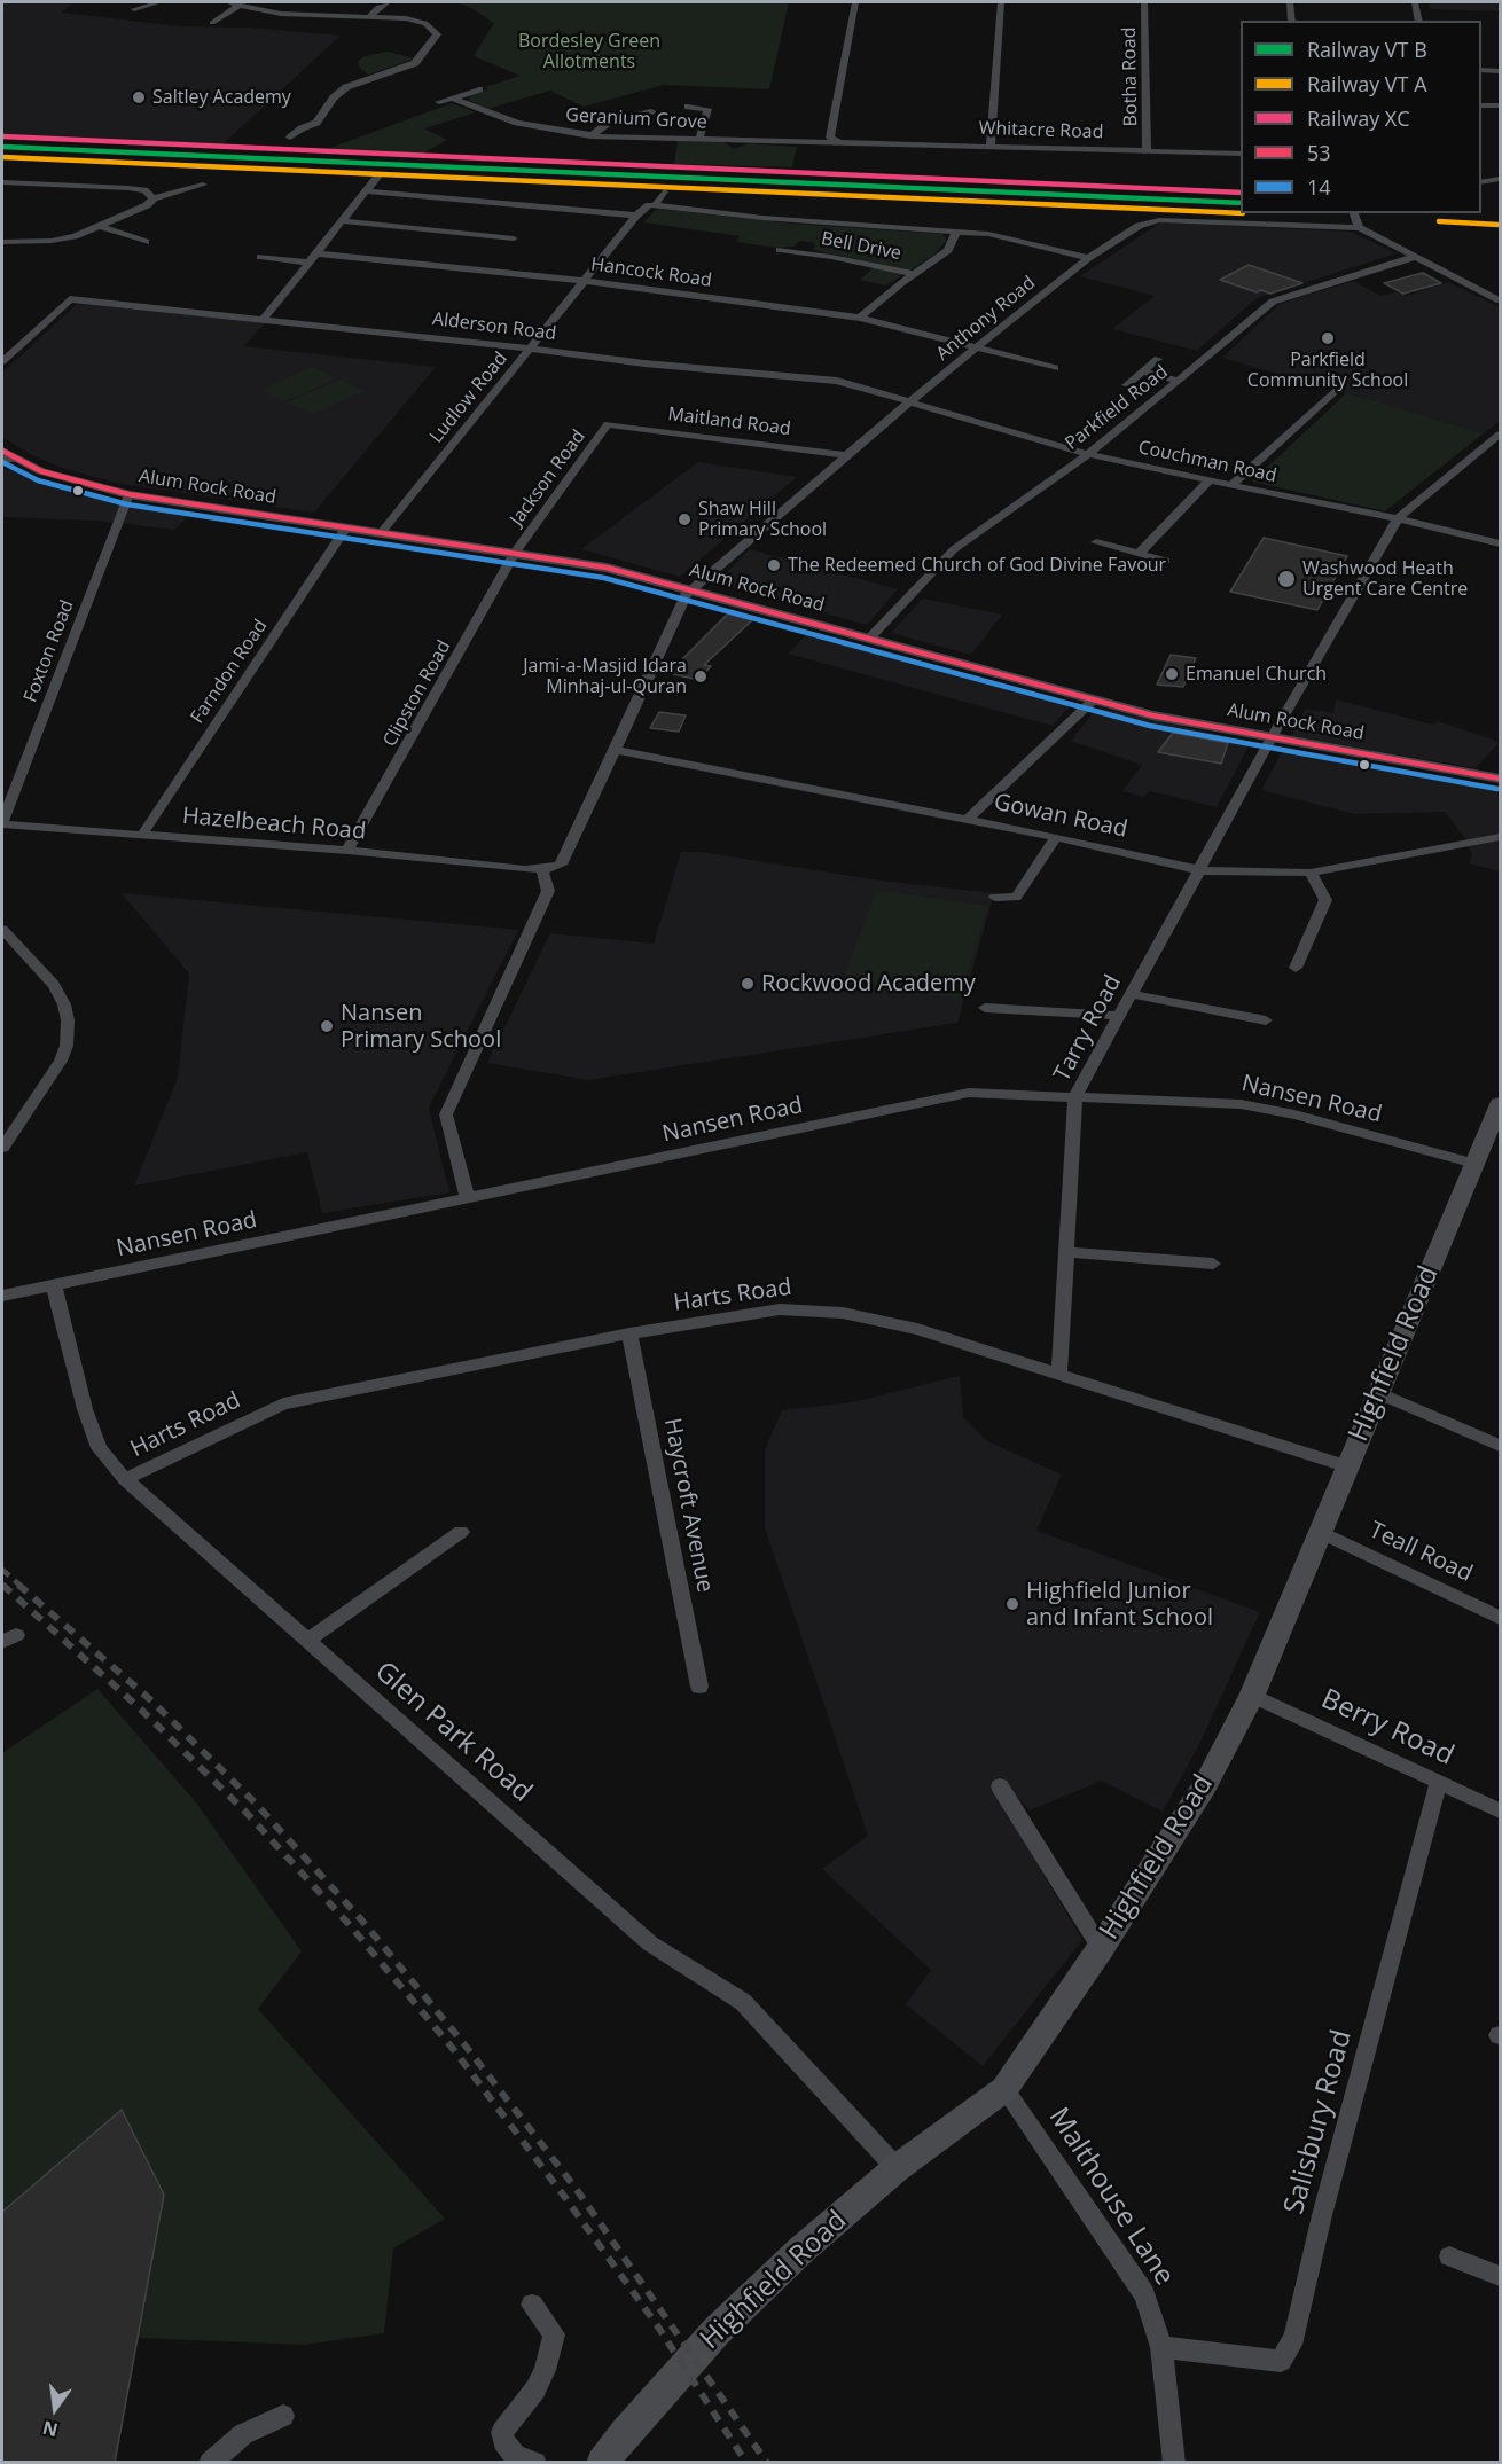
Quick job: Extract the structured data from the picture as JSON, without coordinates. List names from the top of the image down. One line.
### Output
{"streets":{"main road":["Highfield Road"],"street":["Botha Road","Geranium Grove","Whitacre Road","Bell Drive","Hancock Road","Anthony Road","Alderson Road","Ludlow Road","Parkfield Road","Maitland Road","Couchman Road","Jackson Road","Alum Rock Road","Foxton Road","Farndon Road","Clipston Road","Gowan Road","Hazelbeach Road","Tarry Road","Nansen Road","Harts Road","Haycroft Avenue","Teall Road","Berry Road","Glen Park Road","Salisbury Road","Malthouse Lane"]},"crossings":[["Botha Road","Whitacre Road"],["Geranium Grove","Whitacre Road"],["Hancock Road","Anthony Road"],["Hancock Road","Ludlow Road"],["Anthony Road","Alderson Road"],["Anthony Road","Maitland Road"],["Anthony Road","Couchman Road"],["Anthony Road","Alum Rock Road"],["Alderson Road","Ludlow Road"],["Alderson Road","Couchman Road"],["Ludlow Road","Alum Rock Road"],["Parkfield Road","Couchman Road"],["Parkfield Road","Alum Rock Road"],["Maitland Road","Jackson Road"],["Couchman Road","Tarry Road"],["Jackson Road","Alum Rock Road"],["Jackson Road","Clipston Road"],["Alum Rock Road","Foxton Road"],["Alum Rock Road","Farndon Road"],["Alum Rock Road","Clipston Road"],["Alum Rock Road","Tarry Road"],["Foxton Road","Hazelbeach Road"],["Farndon Road","Hazelbeach Road"],["Clipston Road","Hazelbeach Road"],["Gowan Road","Tarry Road"],["Tarry Road","Nansen Road"],["Tarry Road","Harts Road"],["Nansen Road","Highfield Road"],["Nansen Road","Glen Park Road"],["Harts Road","Highfield Road"],["Harts Road","Haycroft Avenue"],["Harts Road","Glen Park Road"],["Highfield Road","Teall Road"],["Highfield Road","Berry Road"],["Highfield Road","Glen Park Road"],["Highfield Road","Malthouse Lane"],["Berry Road","Salisbury Road"],["Salisbury Road","Malthouse Lane"]],"parks":["Bordesley Green Allotments"],"places":["Saltley Academy","Parkfield Community School","Shaw Hill Primary School","The Redeemed Church of God Divine Favour","Washwood Heath Urgent Care Centre","Emanuel Church","Jami-a-Masjid Idara Minhaj-ul-Quran","Rockwood Academy","Nansen Primary School","Highfield Junior and Infant School"],"lines":["rail line XC","transit line 53","transit line 14"],"legend":["Railway VT B","Railway VT A","Railway XC","53","14"],"north":"bottom"}
